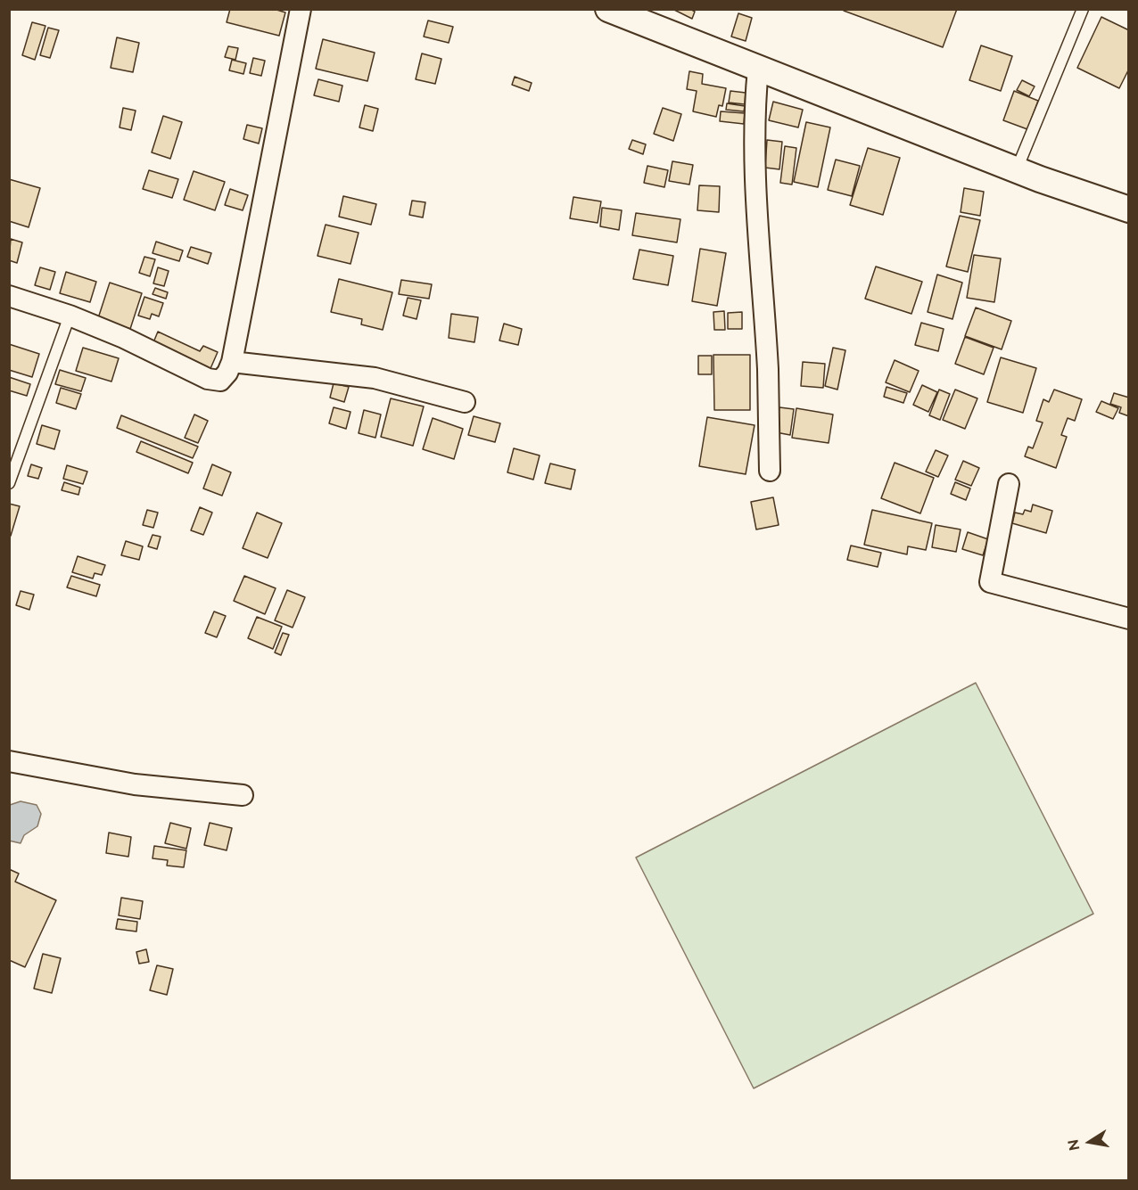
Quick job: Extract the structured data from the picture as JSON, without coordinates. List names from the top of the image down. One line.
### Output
{"north":"left"}
